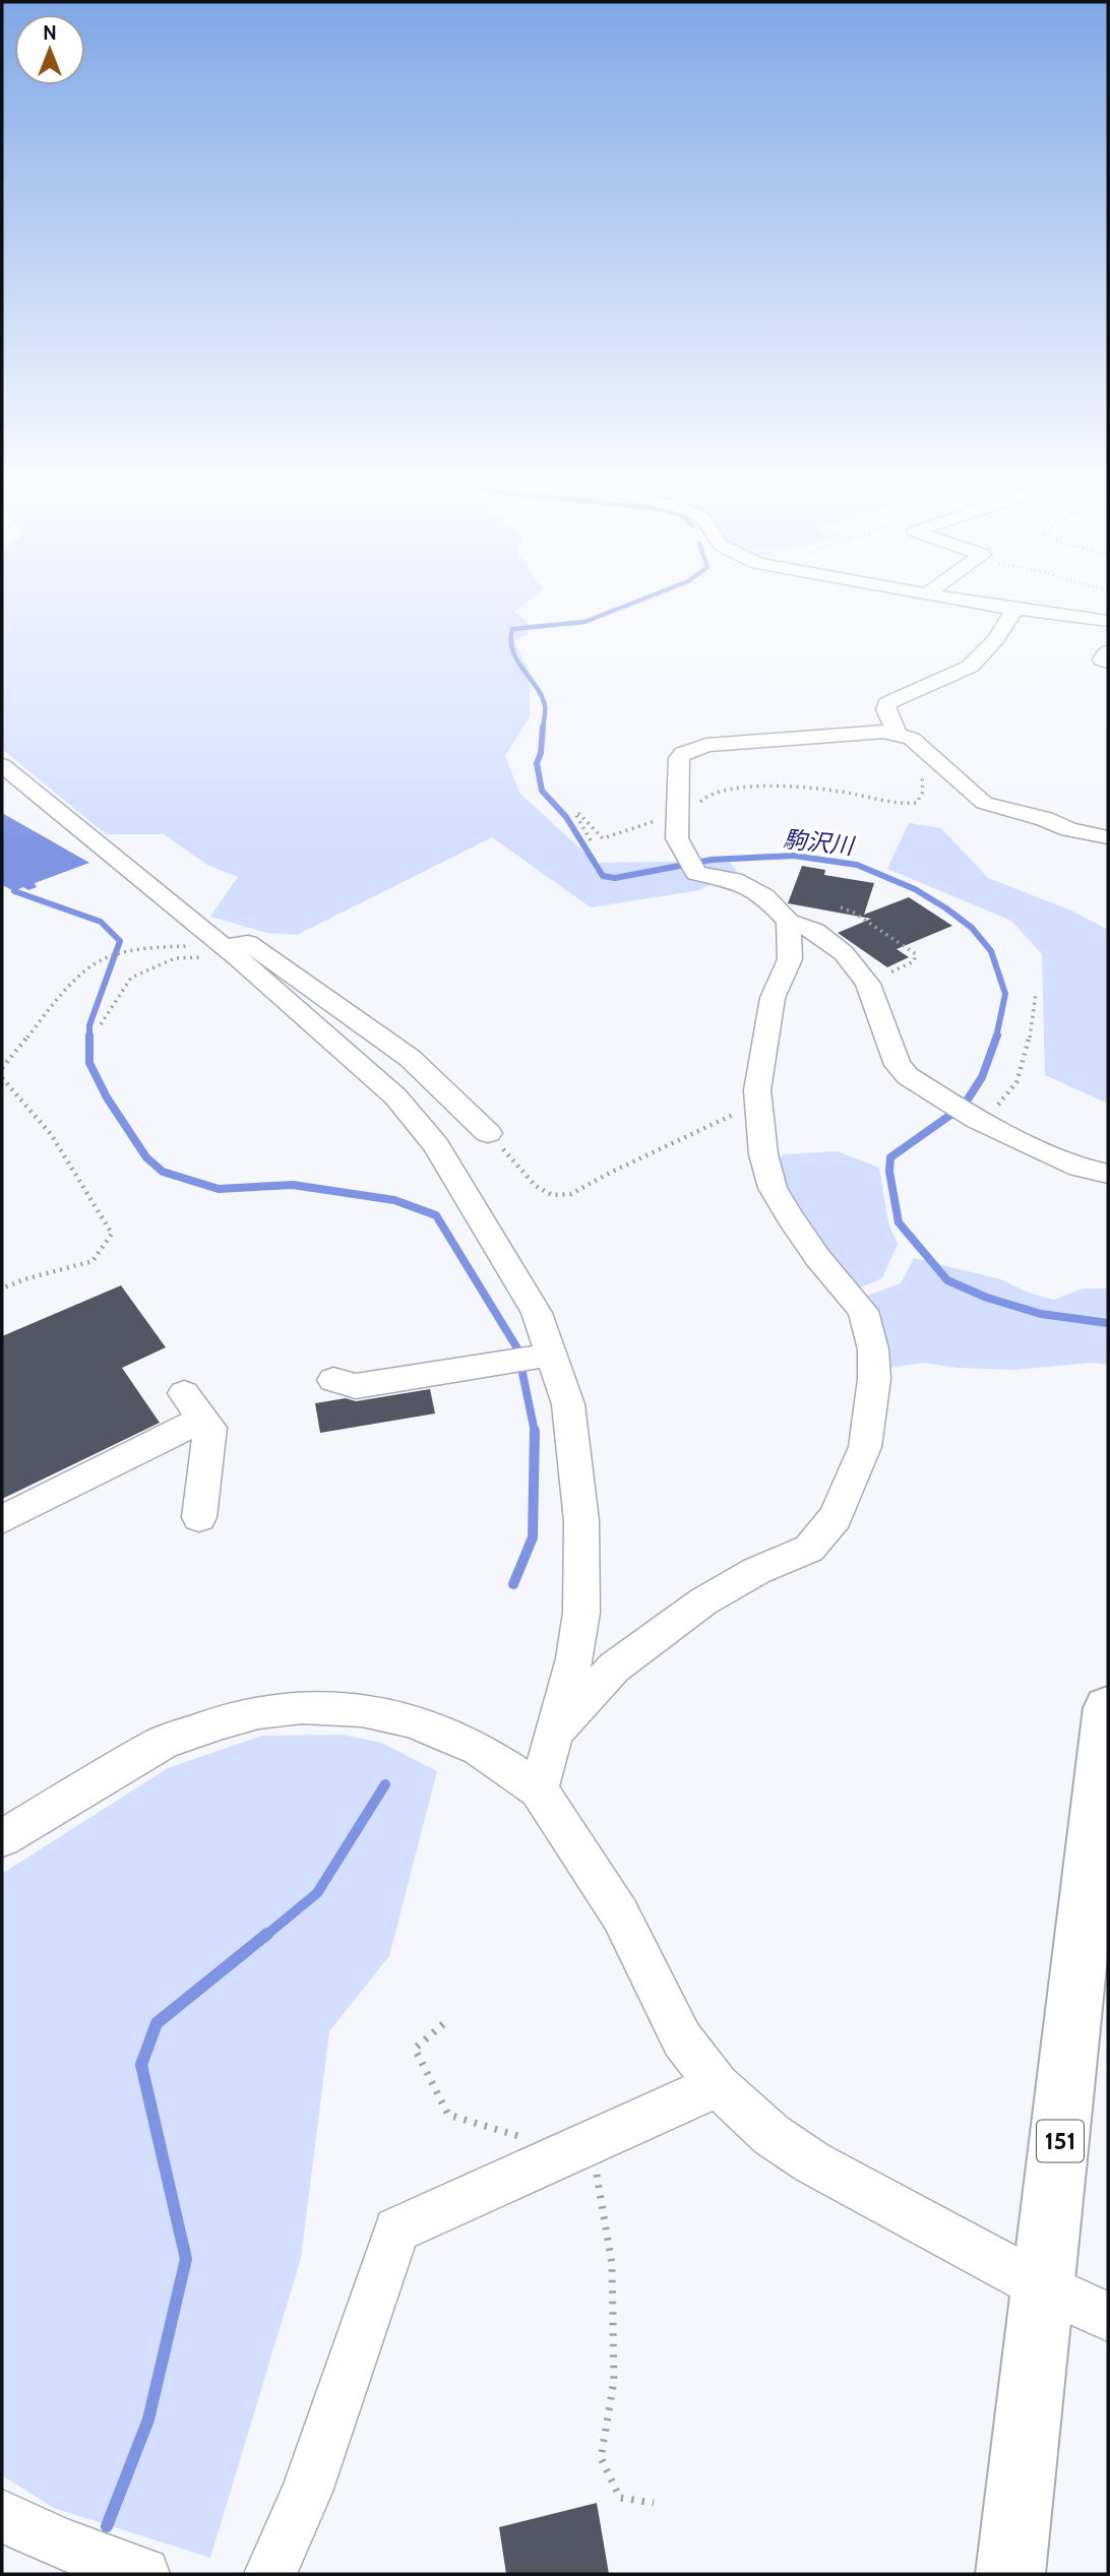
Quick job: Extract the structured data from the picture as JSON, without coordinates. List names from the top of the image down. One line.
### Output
{"streets":{"highway":["151"]},"water":["駒沢川"],"north":"top"}
